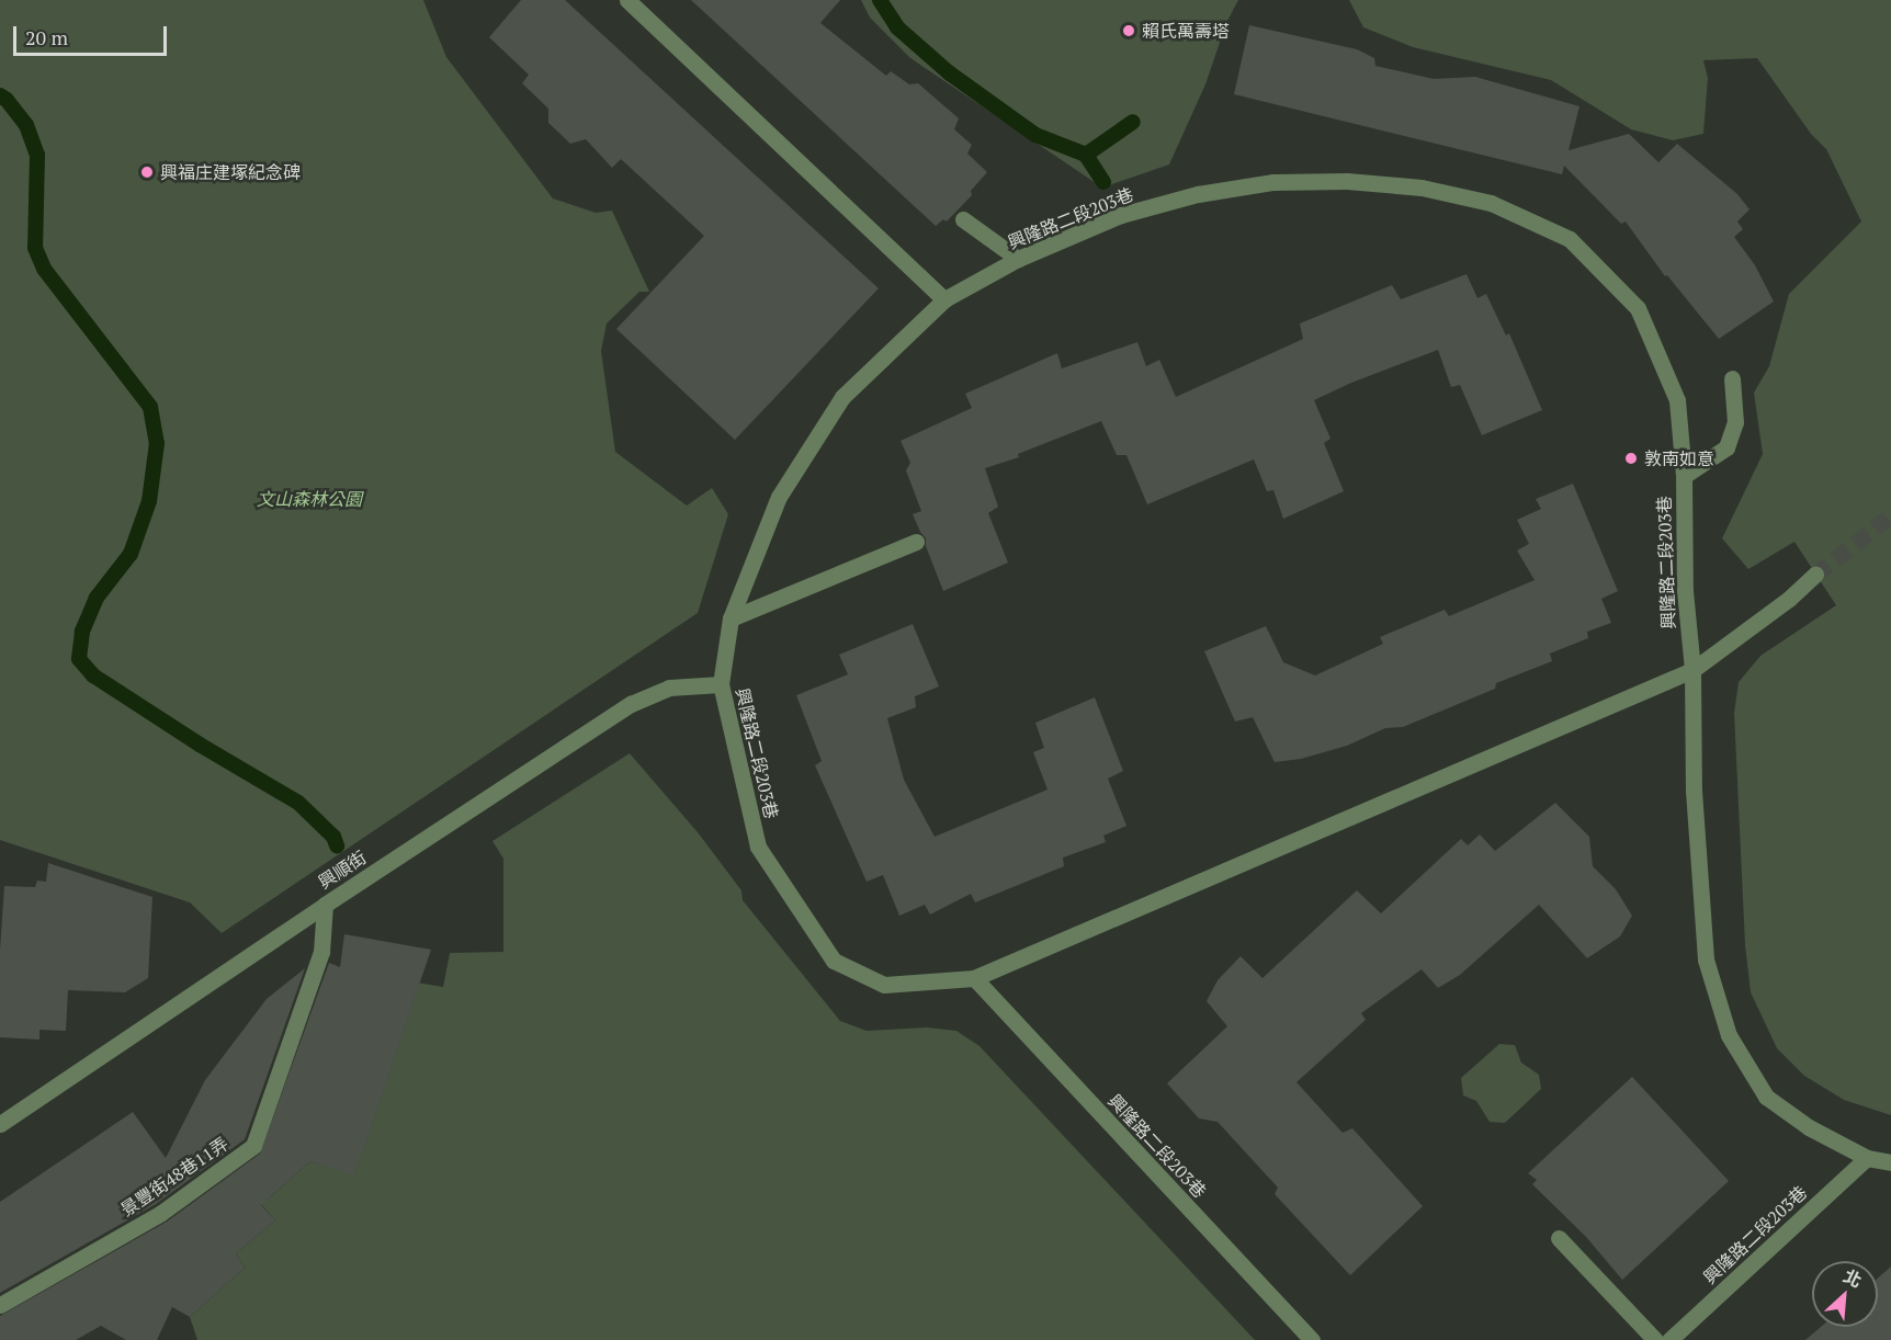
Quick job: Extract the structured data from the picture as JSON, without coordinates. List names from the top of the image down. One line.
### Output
{"streets":{"street":["興隆路二段203巷","興順街","景豐街48巷11弄"]},"crossings":[["興隆路二段203巷","興順街"],["興順街","景豐街48巷11弄"]],"parks":["文山森林公園"],"places":["賴氏萬壽塔","興福庄建塚紀念碑","敦南如意"],"scale_bar":"20 m","north":"top right"}
